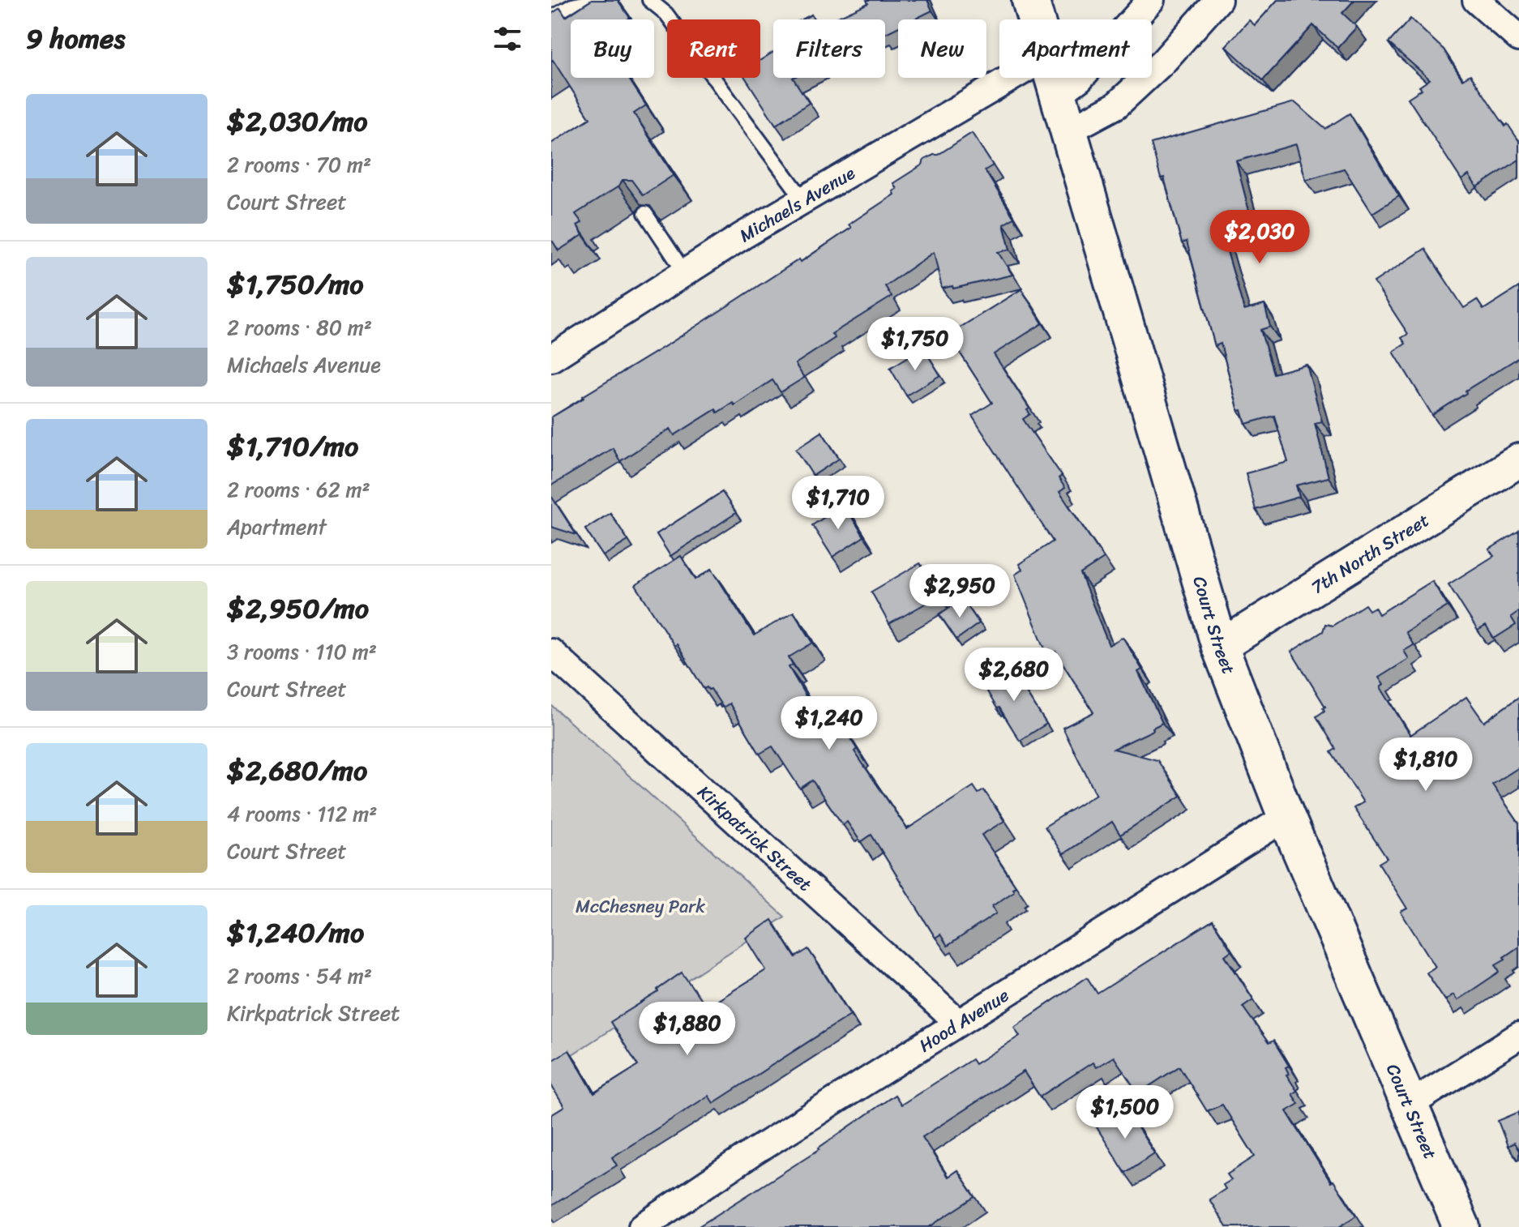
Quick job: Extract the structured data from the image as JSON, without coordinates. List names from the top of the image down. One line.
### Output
{"streets":{"main road":["Court Street"],"street":["Michaels Avenue","7th North Street","Kirkpatrick Street","Hood Avenue"]},"crossings":[["7th North Street","Court Street"],["Court Street","Hood Avenue"],["Kirkpatrick Street","Hood Avenue"]],"parks":["McChesney Park"],"page":{"heading":"9 homes","chip":["Buy","Rent","Filters","New","Apartment"],"list":[{"name":"$2,030/mo","note":"2 rooms · 70 m² · Court Street"},{"name":"$1,750/mo","note":"2 rooms · 80 m² · Michaels Avenue"},{"name":"$1,710/mo","note":"2 rooms · 62 m² · Apartment"},{"name":"$2,950/mo","note":"3 rooms · 110 m² · Court Street"},{"name":"$2,680/mo","note":"4 rooms · 112 m² · Court Street"},{"name":"$1,240/mo","note":"2 rooms · 54 m² · Kirkpatrick Street"}],"price":["$2,030","$1,750","$1,710","$2,950","$2,680","$1,240","$1,810","$1,880","$1,500"]}}
